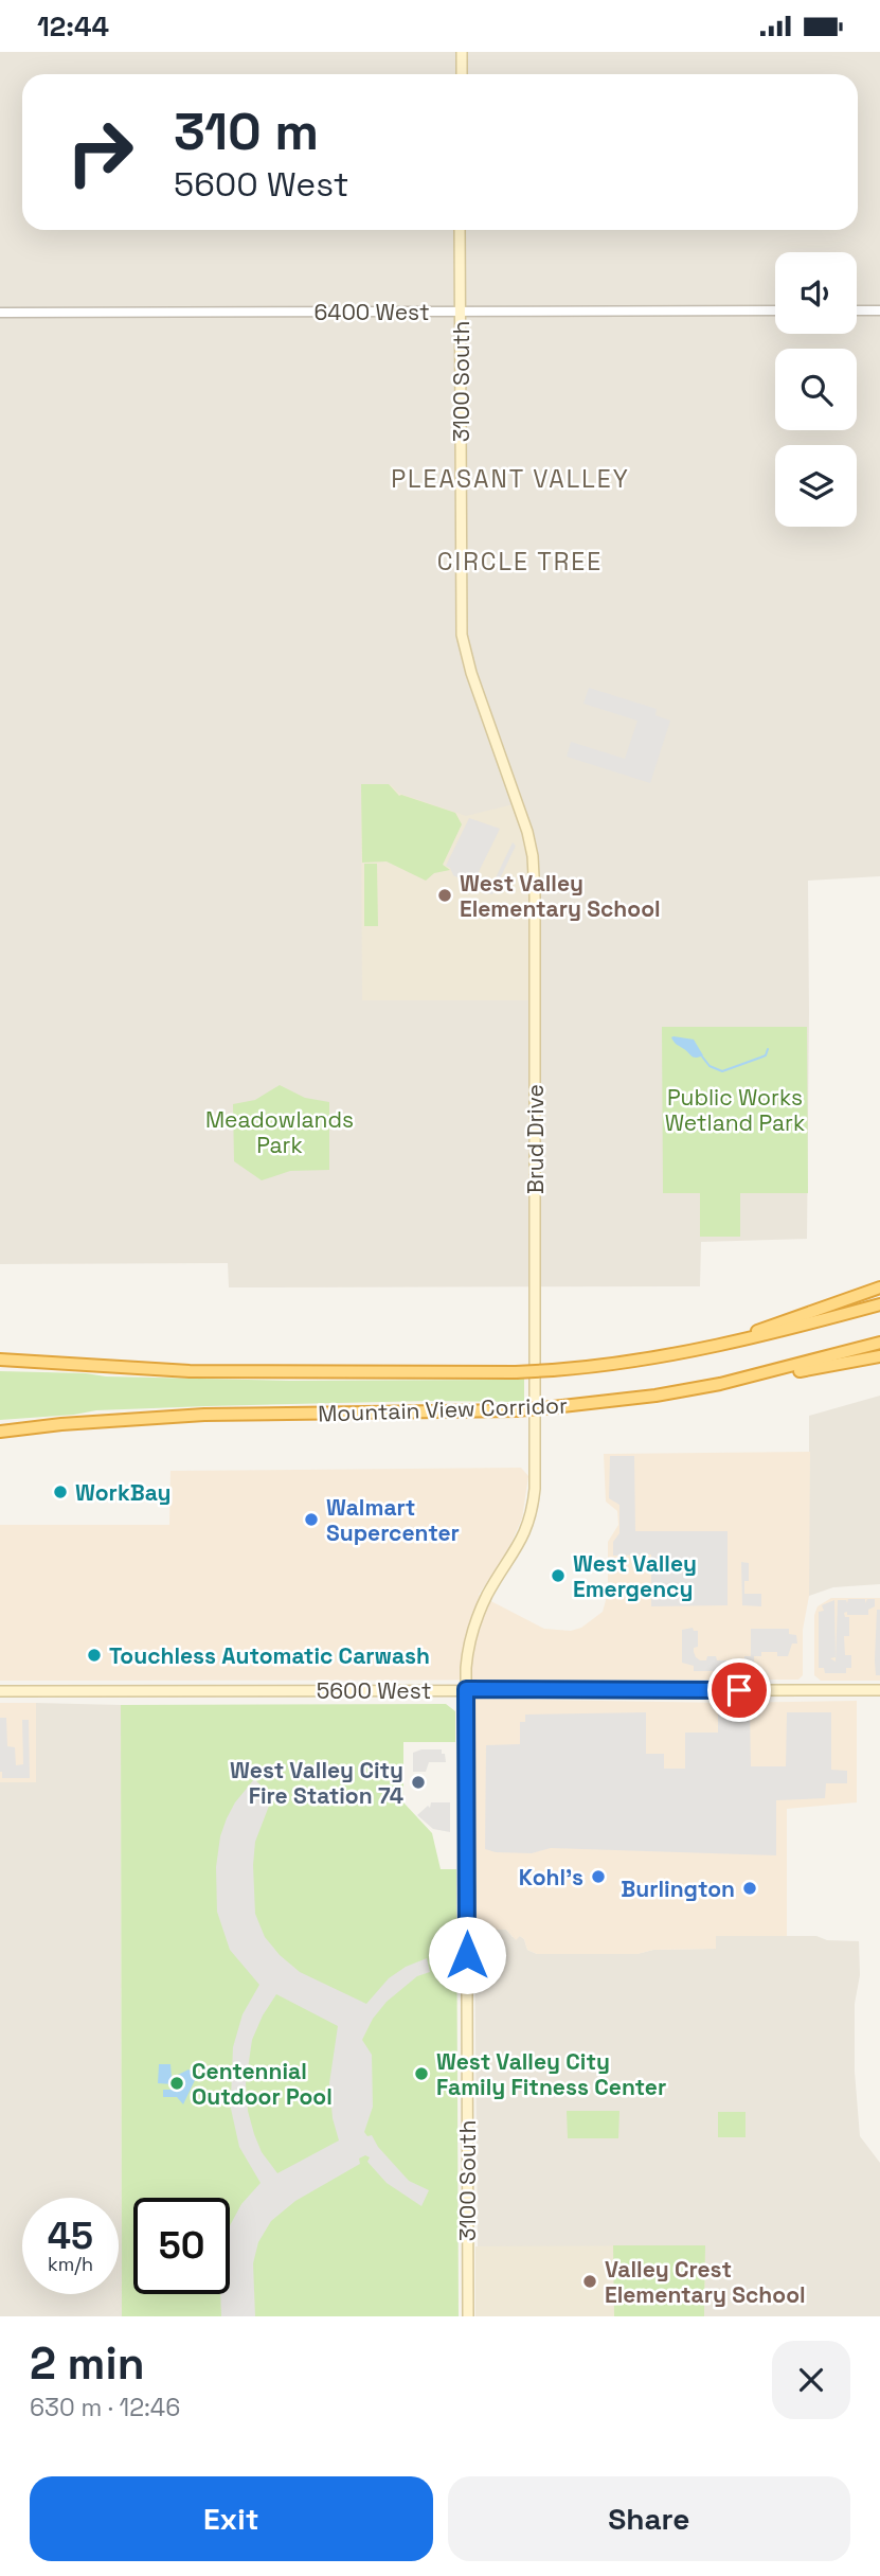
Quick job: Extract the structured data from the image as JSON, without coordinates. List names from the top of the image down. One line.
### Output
{"streets":{"highway":["Mountain View Corridor"],"main road":["3100 South","Brud Drive","5600 West"],"street":["6400 West"]},"crossings":[["6400 West","3100 South"],["3100 South","Brud Drive"],["3100 South","5600 West"],["Brud Drive","5600 West"]],"districts":["PLEASANT VALLEY","CIRCLE TREE"],"parks":["Public Works Wetland Park","Meadowlands Park"],"places":["West Valley Elementary School","WorkBay","Walmart Supercenter","West Valley Emergency","Touchless Automatic Carwash","West Valley City Fire Station 74","Kohl's","Burlington","West Valley City Family Fitness Center","Centennial Outdoor Pool","Valley Crest Elementary School"],"page":{"status":"12:44","turn":["310 m","5600 West"],"speed":"45 km/h","limit":"50","heading":["2 min","630 m · 12:46"],"buttons":["Exit","Share"]}}
